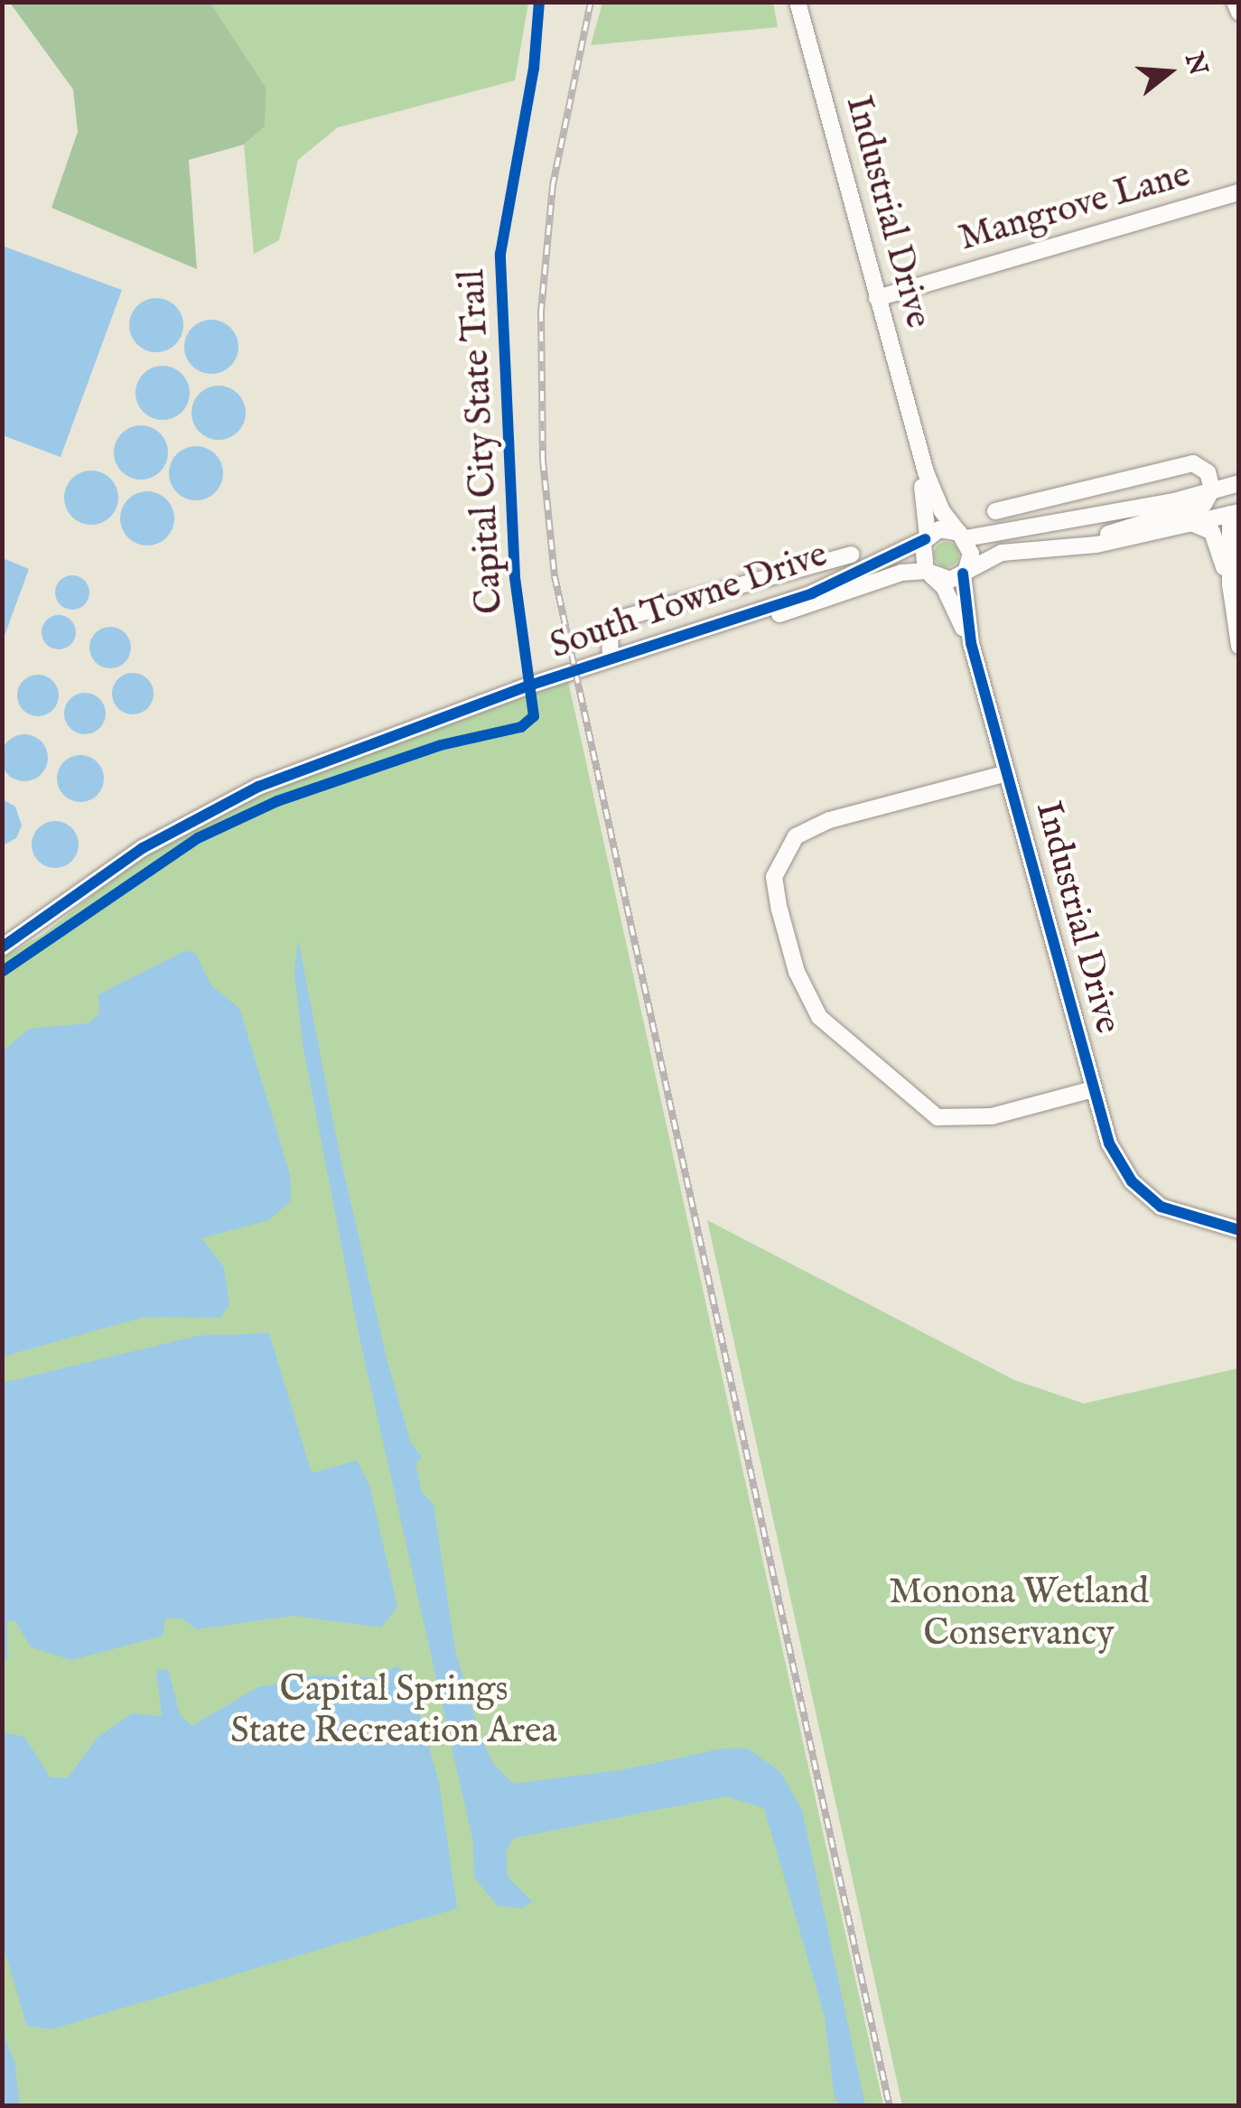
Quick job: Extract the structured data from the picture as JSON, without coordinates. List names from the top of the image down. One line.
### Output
{"streets":{"street":["Mangrove Lane","Industrial Drive","South Towne Drive"],"cycle path":["Capital City State Trail"]},"crossings":[["Mangrove Lane","Industrial Drive"],["Industrial Drive","South Towne Drive"]],"parks":["Monona Wetland Conservancy","Capital Springs State Recreation Area"],"north":"right"}
